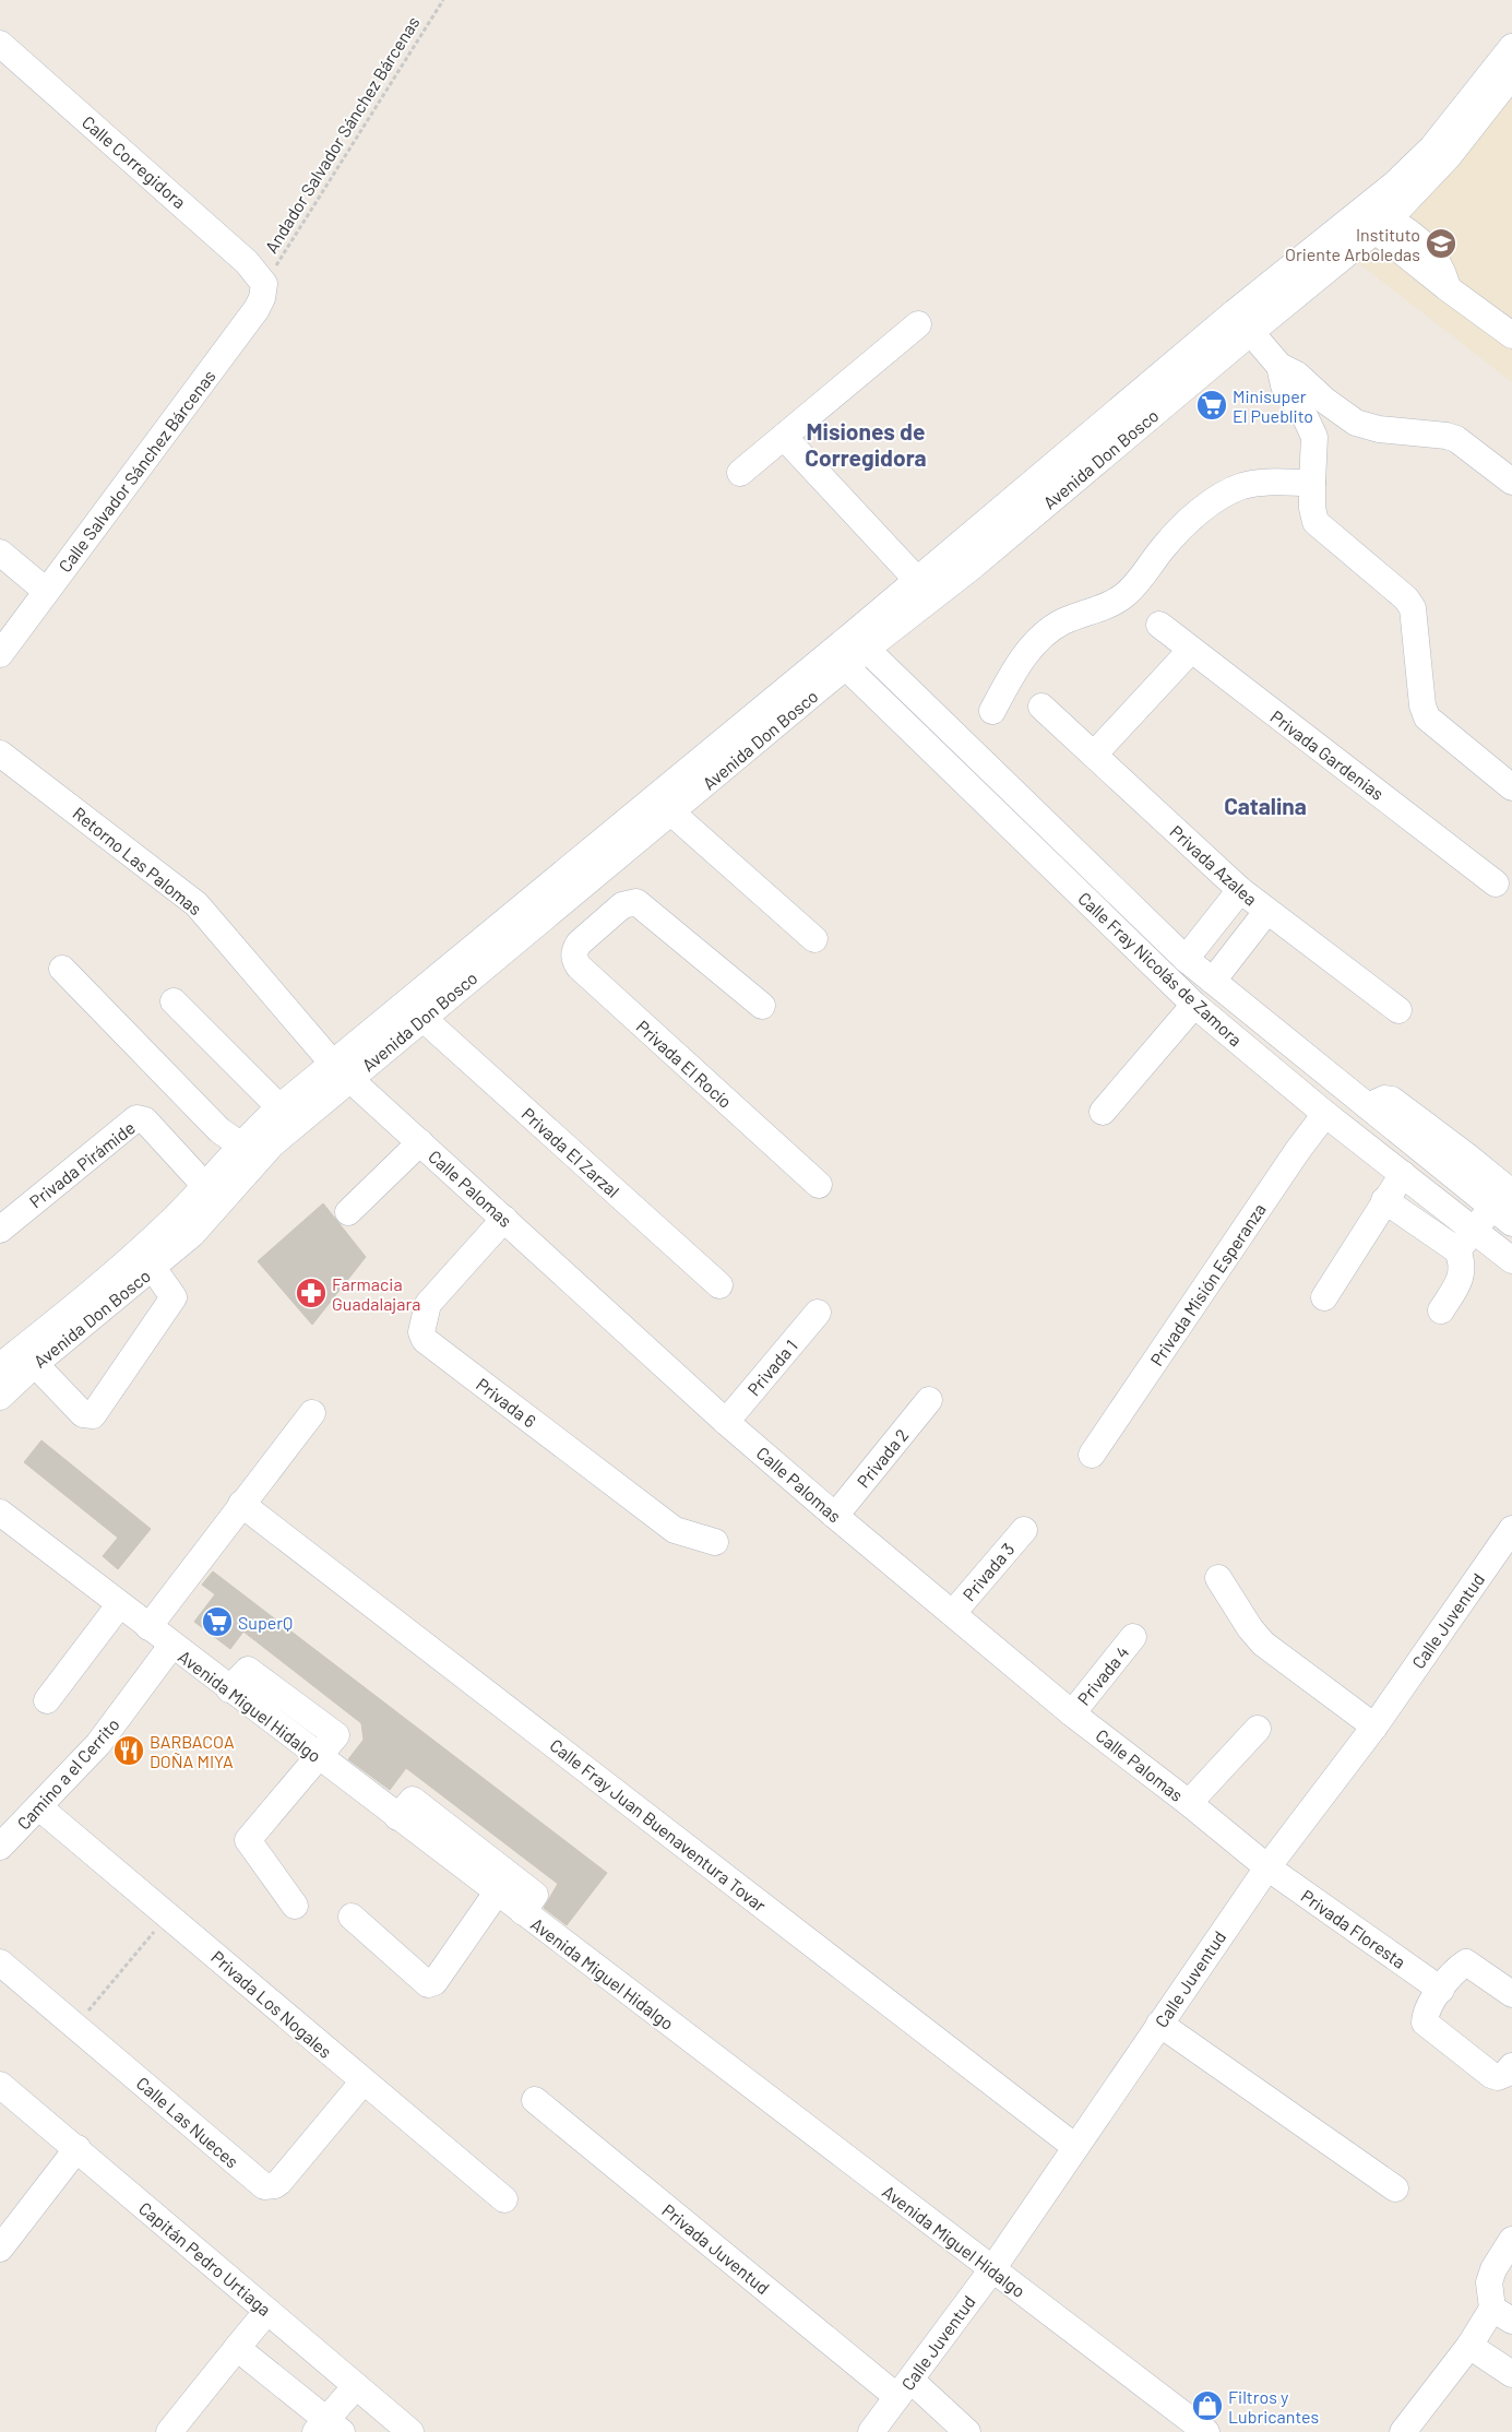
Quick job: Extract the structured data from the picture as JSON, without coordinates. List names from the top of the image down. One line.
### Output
{"streets":{"street":["Calle Corregidora","Avenida Don Bosco","Calle Salvador Sánchez Bárcenas","Privada Gardenias","Retorno Las Palomas","Privada Azalea","Calle Fray Nicolás de Zamora","Privada El Rocío","Privada El Zarzal","Privada Pirámide","Calle Palomas","Privada Misión Esperanza","Privada 1","Privada 6","Privada 2","Privada 3","Calle Juventud","Privada 4","Avenida Miguel Hidalgo","Camino a el Cerrito","Calle Fray Juan Buenaventura Tovar","Privada Floresta","Privada Los Nogales","Calle Las Nueces","Privada Juventud","Capitán Pedro Urtiaga"],"path":["Andador Salvador Sánchez Bárcenas"]},"crossings":[["Andador Salvador Sánchez Bárcenas","Calle Corregidora"],["Andador Salvador Sánchez Bárcenas","Calle Salvador Sánchez Bárcenas"],["Calle Corregidora","Calle Salvador Sánchez Bárcenas"],["Avenida Don Bosco","Retorno Las Palomas"],["Avenida Don Bosco","Calle Fray Nicolás de Zamora"],["Avenida Don Bosco","Privada El Zarzal"],["Avenida Don Bosco","Privada Pirámide"],["Avenida Don Bosco","Calle Palomas"],["Retorno Las Palomas","Calle Palomas"],["Calle Fray Nicolás de Zamora","Privada Misión Esperanza"],["Calle Palomas","Privada 1"],["Calle Palomas","Privada 6"],["Calle Palomas","Privada 2"],["Calle Palomas","Privada 3"],["Calle Palomas","Calle Juventud"],["Calle Palomas","Privada 4"],["Calle Palomas","Privada Floresta"],["Calle Juventud","Avenida Miguel Hidalgo"],["Calle Juventud","Calle Fray Juan Buenaventura Tovar"],["Calle Juventud","Privada Floresta"],["Calle Juventud","Privada Juventud"],["Avenida Miguel Hidalgo","Camino a el Cerrito"],["Camino a el Cerrito","Privada Los Nogales"],["Privada Los Nogales","Calle Las Nueces"]],"districts":["Misiones de Corregidora","Catalina"],"places":{"school or university":["Instituto Oriente Arboledas"],"supermarket":["Minisuper El Pueblito","SuperQ"],"pharmacy":["Farmacia Guadalajara"],"restaurant":["BARBACOA DOÑA MIYA"],"shop":["Filtros y Lubricantes"]}}
